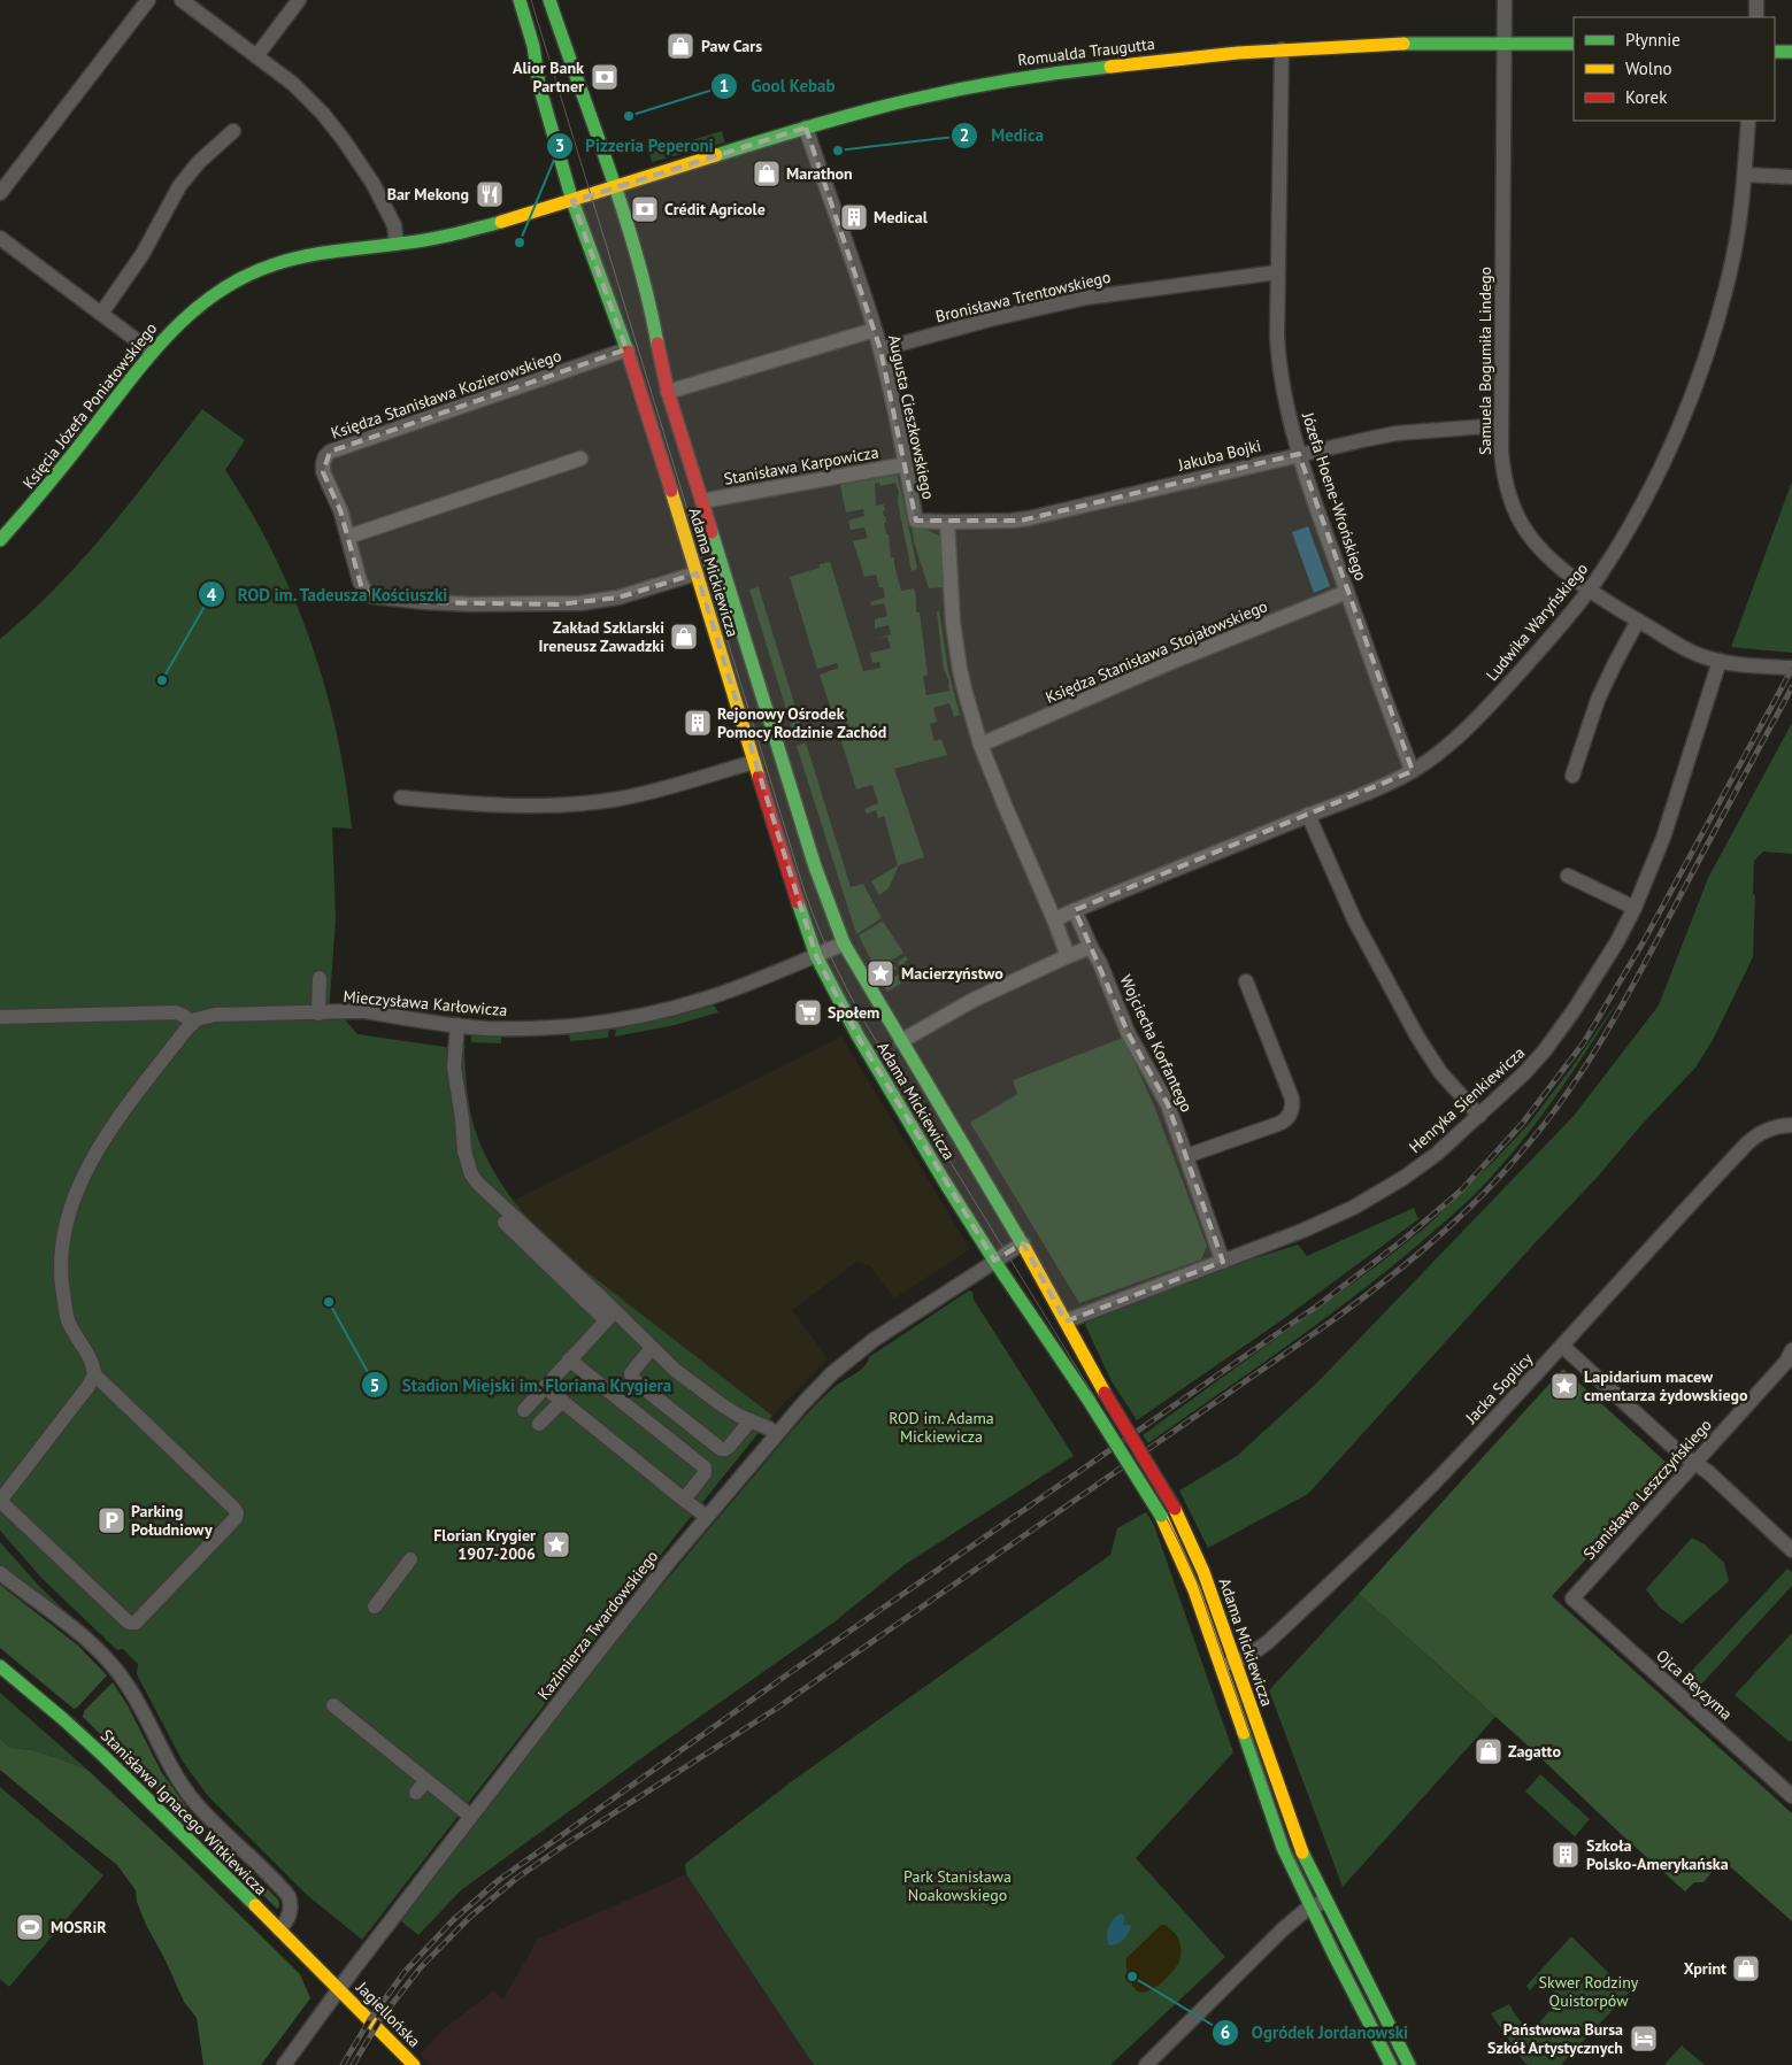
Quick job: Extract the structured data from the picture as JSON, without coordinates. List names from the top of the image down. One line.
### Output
{"streets":{"street":["Romualda Traugutta","Bronisława Trentowskiego","Samuela Bogumiła Lindego","Księdza Stanisława Kozierowskiego","Księcia Józefa Poniatowskiego","Augusta Cieszkowskiego","Jakuba Bojki","Stanisława Karpowicza","Józefa Hoene-Wrońskiego","Adama Mickiewicza","Ludwika Waryńskiego","Księdza Stanisława Stojałowskiego","Mieczysława Karłowicza","Wojciecha Korfantego","Henryka Sienkiewicza","Jacka Soplicy","Stanisława Leszczyńskiego","Kazimierza Twardowskiego","Ojca Beyzyma","Stanisława Ignacego Witkiewicza","Jagiellońska"]},"crossings":[["Romualda Traugutta","Samuela Bogumiła Lindego"],["Romualda Traugutta","Augusta Cieszkowskiego"],["Romualda Traugutta","Józefa Hoene-Wrońskiego"],["Romualda Traugutta","Adama Mickiewicza"],["Bronisława Trentowskiego","Augusta Cieszkowskiego"],["Bronisława Trentowskiego","Józefa Hoene-Wrońskiego"],["Samuela Bogumiła Lindego","Jakuba Bojki"],["Samuela Bogumiła Lindego","Ludwika Waryńskiego"],["Samuela Bogumiła Lindego","Henryka Sienkiewicza"],["Księdza Stanisława Kozierowskiego","Adama Mickiewicza"],["Księcia Józefa Poniatowskiego","Adama Mickiewicza"],["Augusta Cieszkowskiego","Jakuba Bojki"],["Augusta Cieszkowskiego","Stanisława Karpowicza"],["Jakuba Bojki","Józefa Hoene-Wrońskiego"],["Stanisława Karpowicza","Adama Mickiewicza"],["Józefa Hoene-Wrońskiego","Ludwika Waryńskiego"],["Józefa Hoene-Wrońskiego","Księdza Stanisława Stojałowskiego"],["Adama Mickiewicza","Mieczysława Karłowicza"],["Adama Mickiewicza","Henryka Sienkiewicza"],["Adama Mickiewicza","Jacka Soplicy"],["Adama Mickiewicza","Kazimierza Twardowskiego"],["Wojciecha Korfantego","Henryka Sienkiewicza"],["Stanisława Leszczyńskiego","Ojca Beyzyma"],["Kazimierza Twardowskiego","Stanisława Ignacego Witkiewicza"],["Kazimierza Twardowskiego","Jagiellońska"],["Stanisława Ignacego Witkiewicza","Jagiellońska"]],"parks":["ROD im. Adama Mickiewicza","Park Stanisława Noakowskiego","Skwer Rodziny Quistorpów"],"places":{"shop":["Paw Cars","Marathon","Zakład Szklarski Ireneusz Zawadzki","Zagatto","Xprint"],"bank":["Alior Bank Partner","Crédit Agricole"],"other":["Gool Kebab","Medica","Pizzeria Peperoni","ROD im. Tadeusza Kościuszki","Stadion Miejski im. Floriana Krygiera","Ogródek Jordanowski"],"restaurant":["Bar Mekong"],"building":["Medical","Rejonowy Ośrodek Pomocy Rodzinie Zachód","Szkoła Polsko-Amerykańska"],"place":["Macierzyństwo","Lapidarium macew cmentarza żydowskiego","Florian Krygier 1907-2006"],"supermarket":["Społem"],"parking":["Parking Południowy"],"sports":["MOSRiR"],"hotel":["Państwowa Bursa Szkół Artystycznych"]},"legend":["Płynnie","Wolno","Korek"]}
